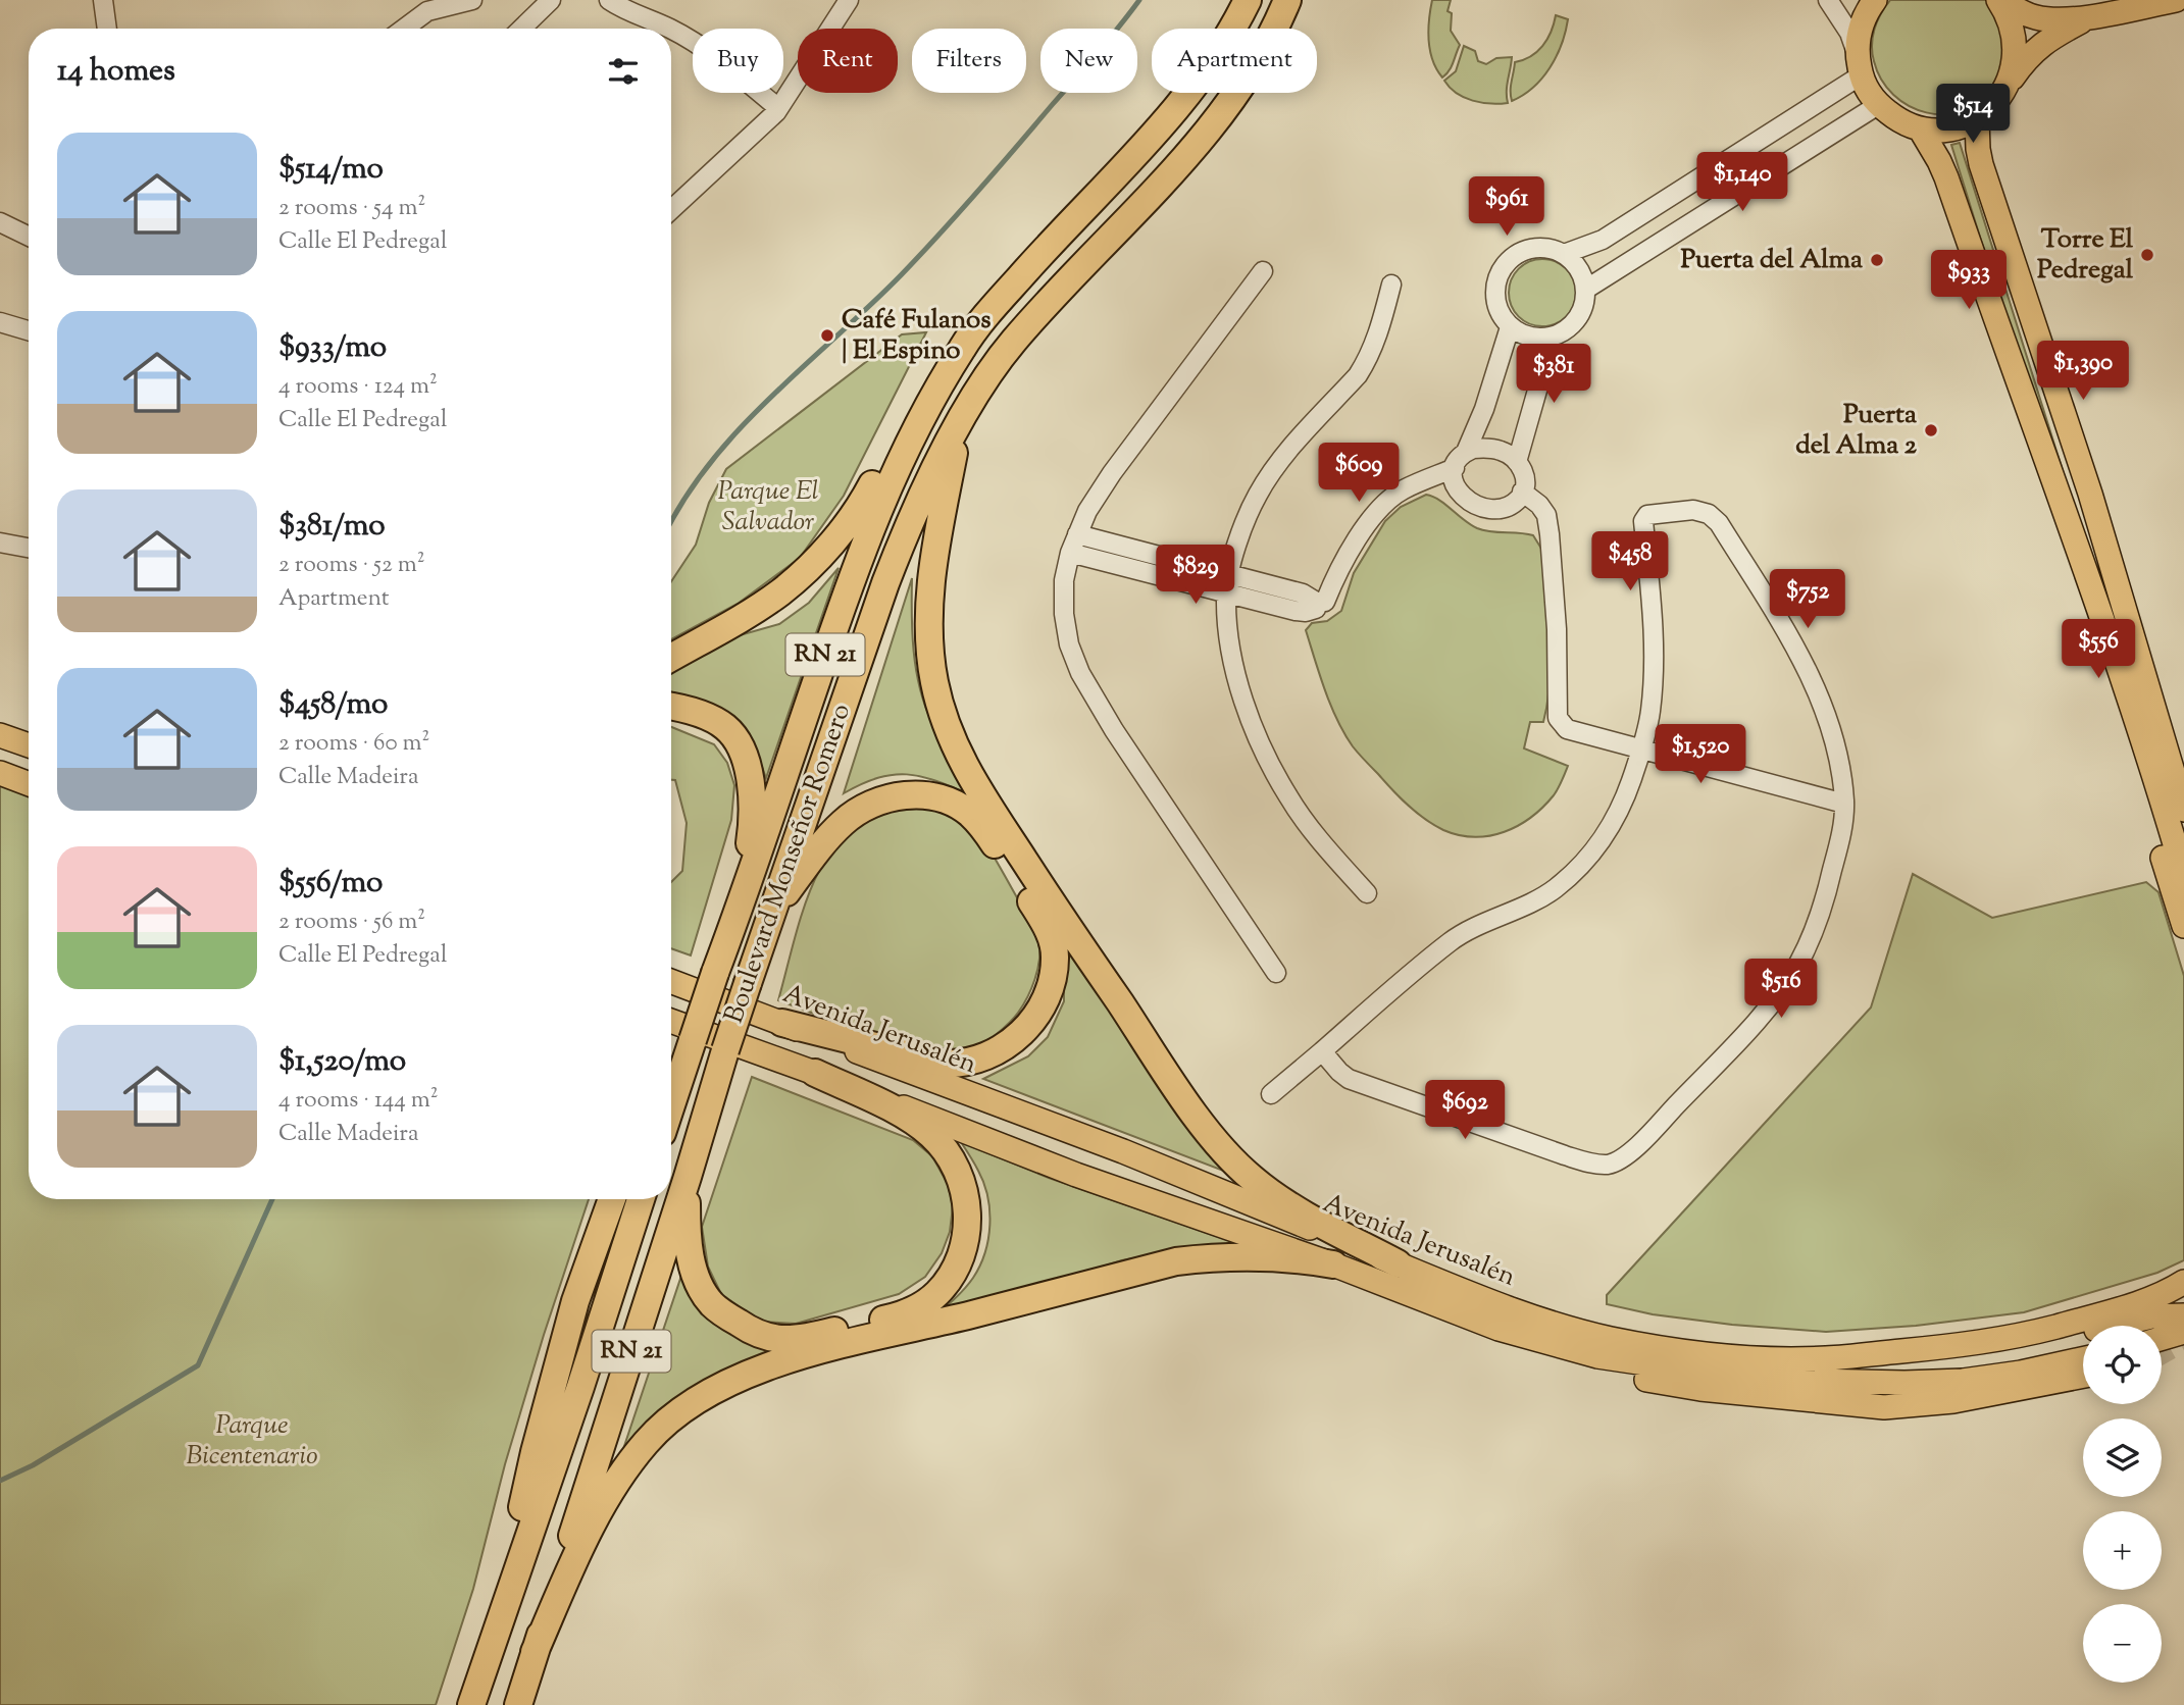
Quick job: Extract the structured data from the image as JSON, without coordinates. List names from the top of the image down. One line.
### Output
{"streets":{"highway":["RN 21","Boulevard Monseñor Romero"],"main road":["Avenida Jerusalén"]},"parks":["Parque El Salvador","Parque Bicentenario"],"places":["Torre El Pedregal","Puerta del Alma","Café Fulanos | El Espino","Puerta del Alma 2"],"page":{"chip":["Buy","Rent","Filters","New","Apartment"],"heading":"14 homes","price":["$514","$1,140","$961","$933","$1,390","$381","$609","$458","$829","$752","$556","$1,520","$516","$692"],"list":[{"name":"$514/mo","note":"2 rooms · 54 m² · Calle El Pedregal"},{"name":"$933/mo","note":"4 rooms · 124 m² · Calle El Pedregal"},{"name":"$381/mo","note":"2 rooms · 52 m² · Apartment"},{"name":"$458/mo","note":"2 rooms · 60 m² · Calle Madeira"},{"name":"$556/mo","note":"2 rooms · 56 m² · Calle El Pedregal"},{"name":"$1,520/mo","note":"4 rooms · 144 m² · Calle Madeira"}],"map_buttons":["+","−"]}}
